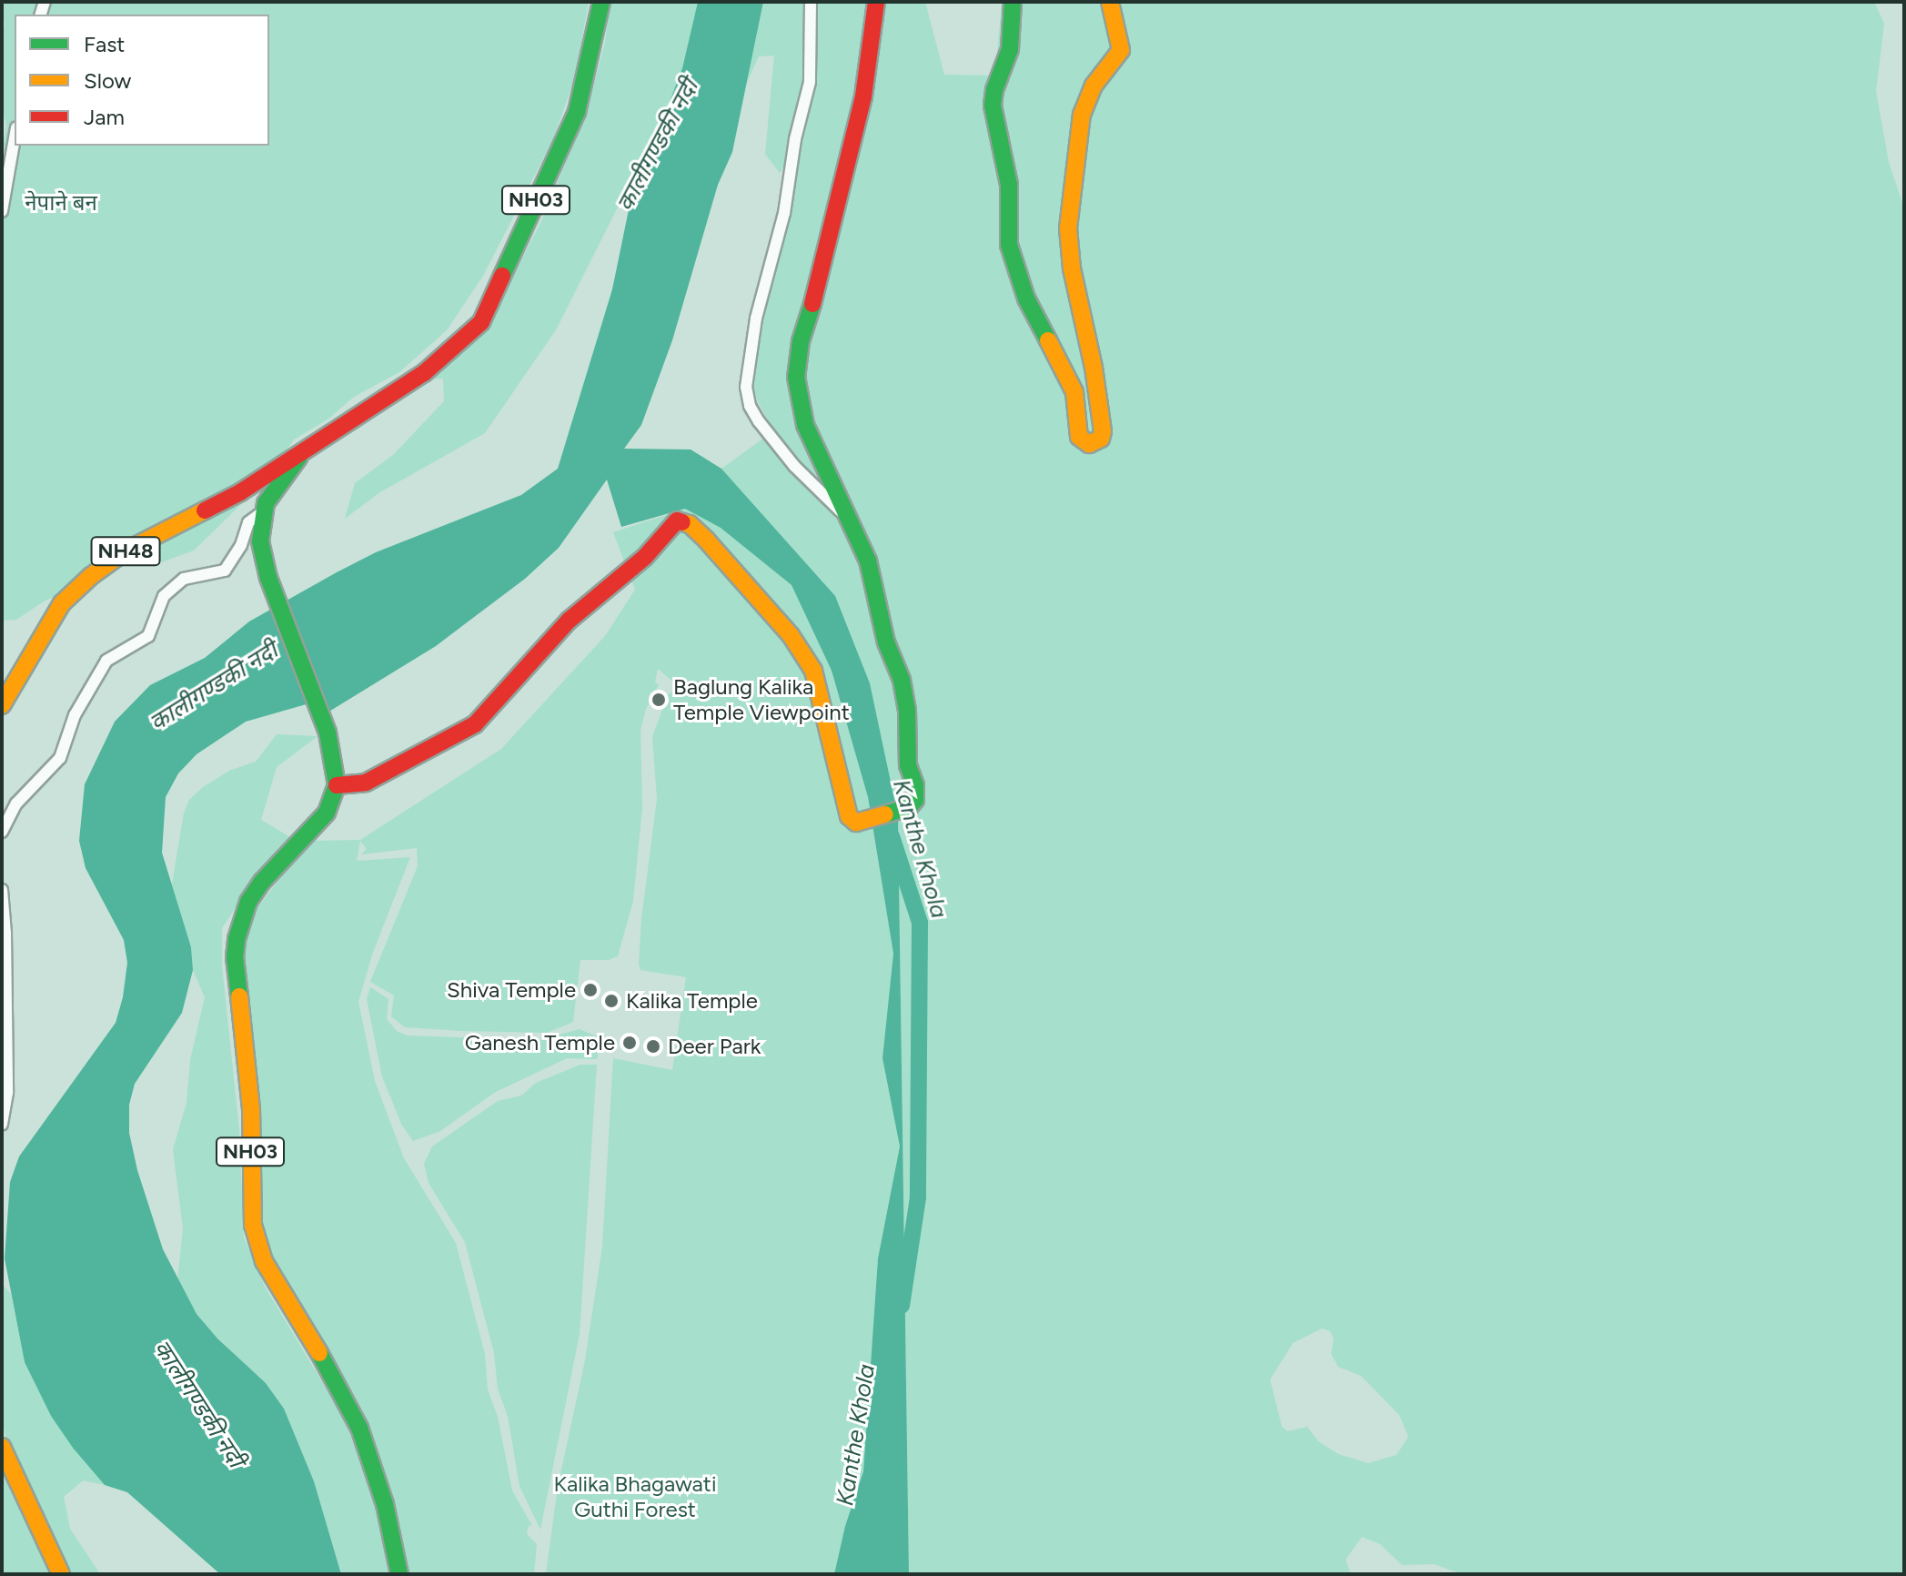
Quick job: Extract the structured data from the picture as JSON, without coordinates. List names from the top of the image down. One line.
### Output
{"streets":{"main road":["NH03","NH48"]},"crossings":[["NH03","NH48"]],"water":["कालीगण्डकी नदी","Kanthe Khola"],"parks":["नेपाने बन","Kalika Bhagawati Guthi Forest"],"places":["Baglung Kalika Temple Viewpoint","Shiva Temple","Kalika Temple","Ganesh Temple","Deer Park"],"legend":["Fast","Slow","Jam"]}
